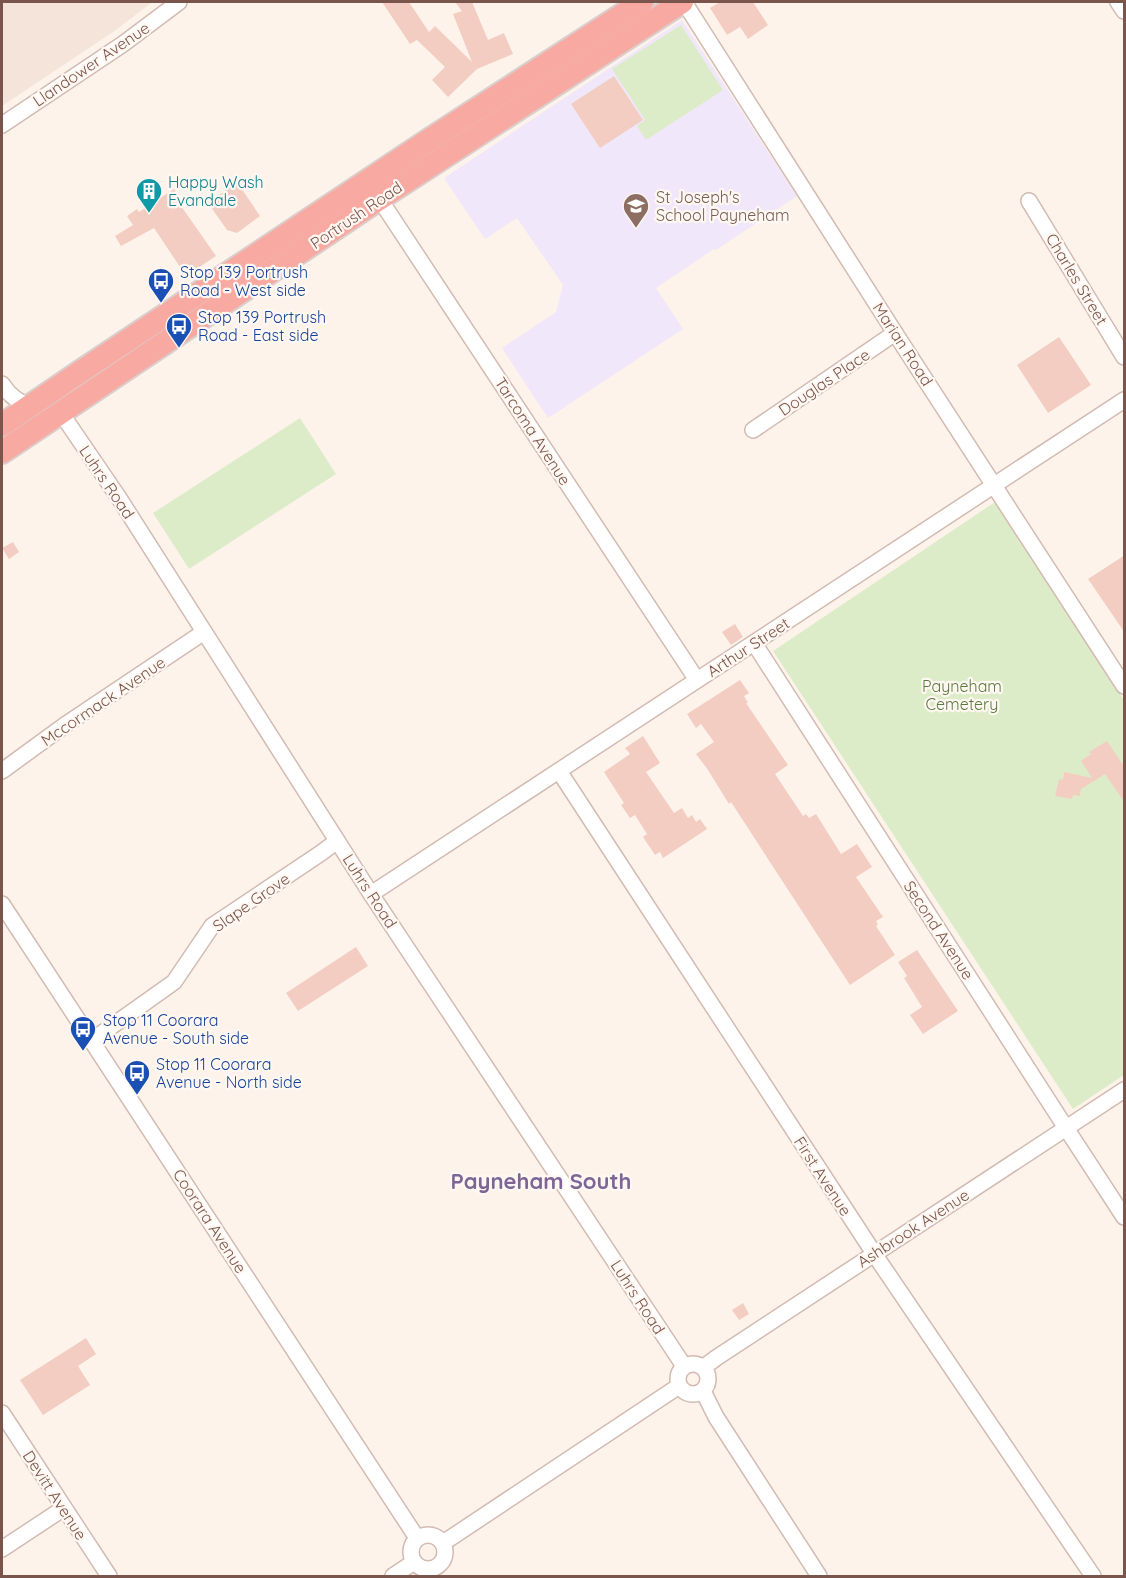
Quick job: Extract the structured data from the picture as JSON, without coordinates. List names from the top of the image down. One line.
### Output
{"streets":{"highway":["Portrush Road"],"street":["Llandower Avenue","Charles Street","Marian Road","Douglas Place","Tarcoma Avenue","Luhrs Road","Arthur Street","Mccormack Avenue","Slape Grove","Second Avenue","First Avenue","Coorara Avenue","Ashbrook Avenue","Devitt Avenue"]},"crossings":[["Portrush Road","Marian Road"],["Portrush Road","Tarcoma Avenue"],["Portrush Road","Luhrs Road"],["Marian Road","Douglas Place"],["Marian Road","Arthur Street"],["Tarcoma Avenue","Arthur Street"],["Luhrs Road","Arthur Street"],["Luhrs Road","Mccormack Avenue"],["Luhrs Road","Slape Grove"],["Luhrs Road","Ashbrook Avenue"],["Arthur Street","Second Avenue"],["Arthur Street","First Avenue"],["Slape Grove","Coorara Avenue"],["Second Avenue","Ashbrook Avenue"],["First Avenue","Ashbrook Avenue"]],"districts":["Payneham South"],"parks":["Payneham Cemetery"],"places":{"building":["Happy Wash Evandale"],"school or university":["St Joseph's School Payneham"],"bus stop":["Stop 139 Portrush Road - West side","Stop 139 Portrush Road - East side","Stop 11 Coorara Avenue - South side","Stop 11 Coorara Avenue - North side"]}}
